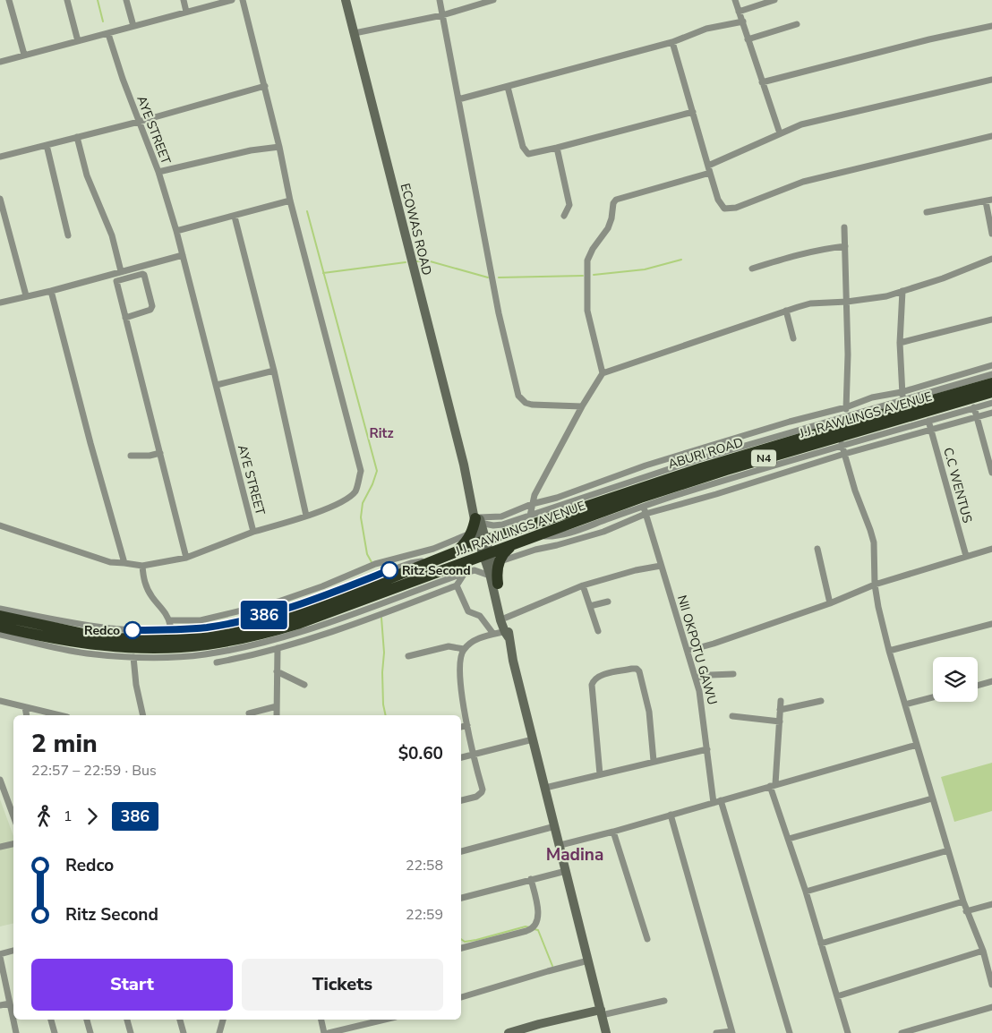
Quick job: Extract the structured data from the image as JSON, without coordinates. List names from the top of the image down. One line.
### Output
{"streets":{"highway":["J.J. RAWLINGS AVENUE","ABURI ROAD","N4"],"street":["AYE STREET","ECOWAS ROAD","C.C WENTUS","NII OKPOTU GAWU"]},"crossings":[["ECOWAS ROAD","J.J. RAWLINGS AVENUE"],["ECOWAS ROAD","ABURI ROAD"],["J.J. RAWLINGS AVENUE","ABURI ROAD"],["ABURI ROAD","N4"]],"districts":["Ritz","Madina"],"places":["Ritz Second","Redco"],"lines":["bus line 386"],"page":{"on_map":"386","heading":["2 min","22:57 – 22:59 · Bus","$0.60"],"legs":["1","386"],"list":[{"name":"Redco","value":"22:58"},{"name":"Ritz Second","value":"22:59"}],"buttons":["Start","Tickets"]}}
